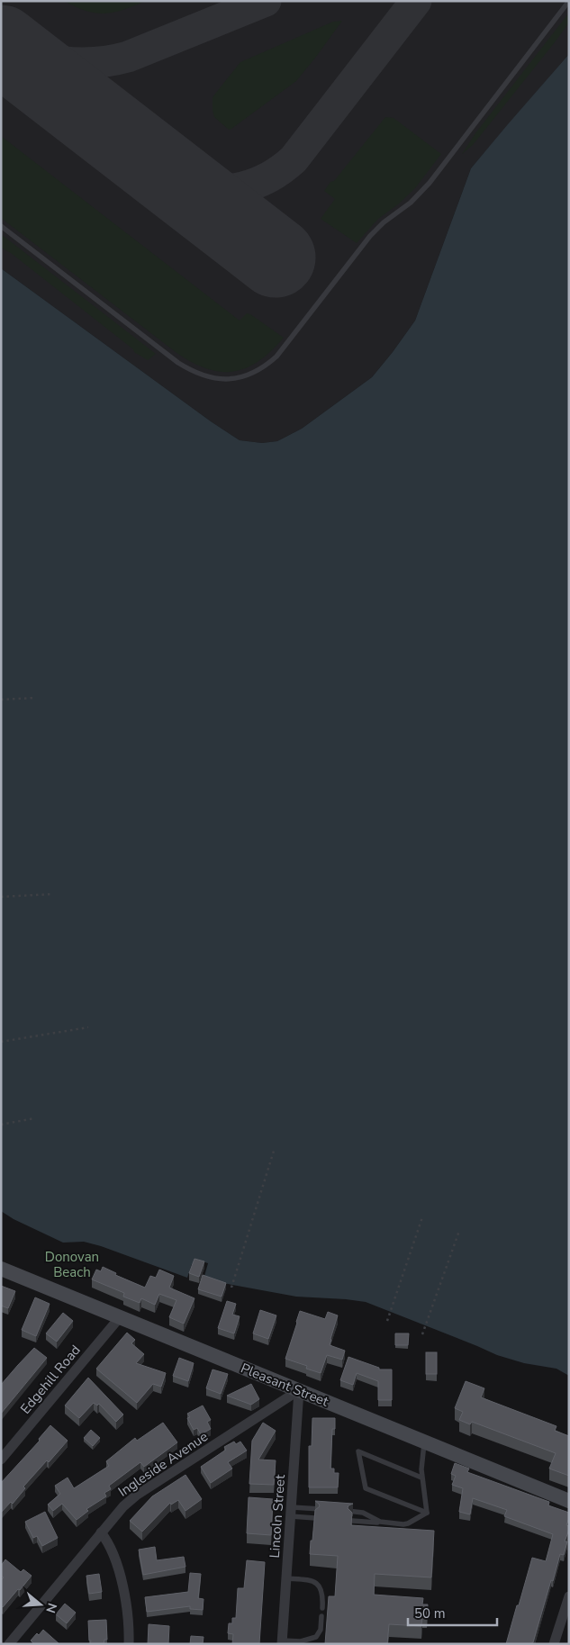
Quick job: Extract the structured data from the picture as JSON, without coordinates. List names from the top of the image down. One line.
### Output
{"streets":{"main road":["Pleasant Street"],"street":["Edgehill Road","Ingleside Avenue","Lincoln Street"]},"crossings":[["Edgehill Road","Pleasant Street"],["Pleasant Street","Ingleside Avenue"],["Pleasant Street","Lincoln Street"],["Ingleside Avenue","Lincoln Street"]],"parks":["Donovan Beach"],"scale_bar":"50 m","north":"right"}
